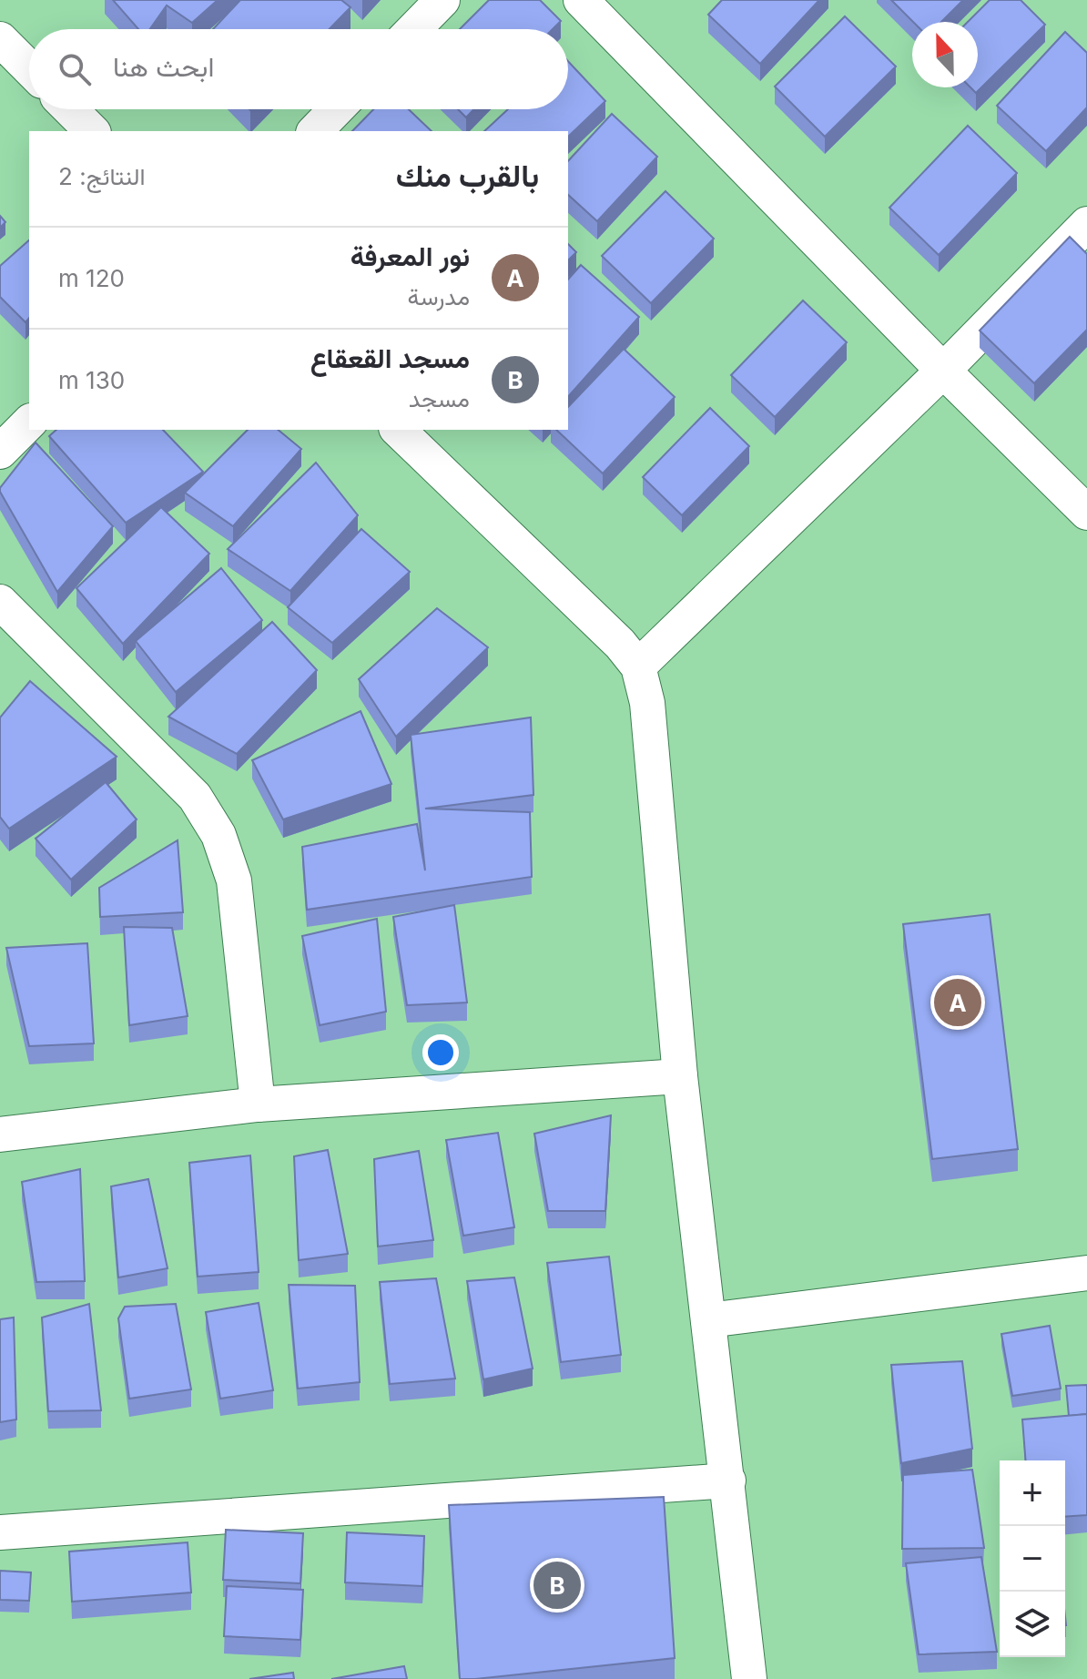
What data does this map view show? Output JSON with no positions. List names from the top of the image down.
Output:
{
  "north": "top",
  "page": {
    "search": "ابحث هنا",
    "heading": ["بالقرب منك", "النتائج: 2"],
    "list": [
      {
        "mark": "A",
        "name": "نور المعرفة",
        "note": "مدرسة",
        "value": "120 m"
      },
      {
        "mark": "B",
        "name": "مسجد القعقاع",
        "note": "مسجد",
        "value": "130 m"
      }
    ],
    "pins": ["A", "B"],
    "map_buttons": ["+", "−"]
  }
}
